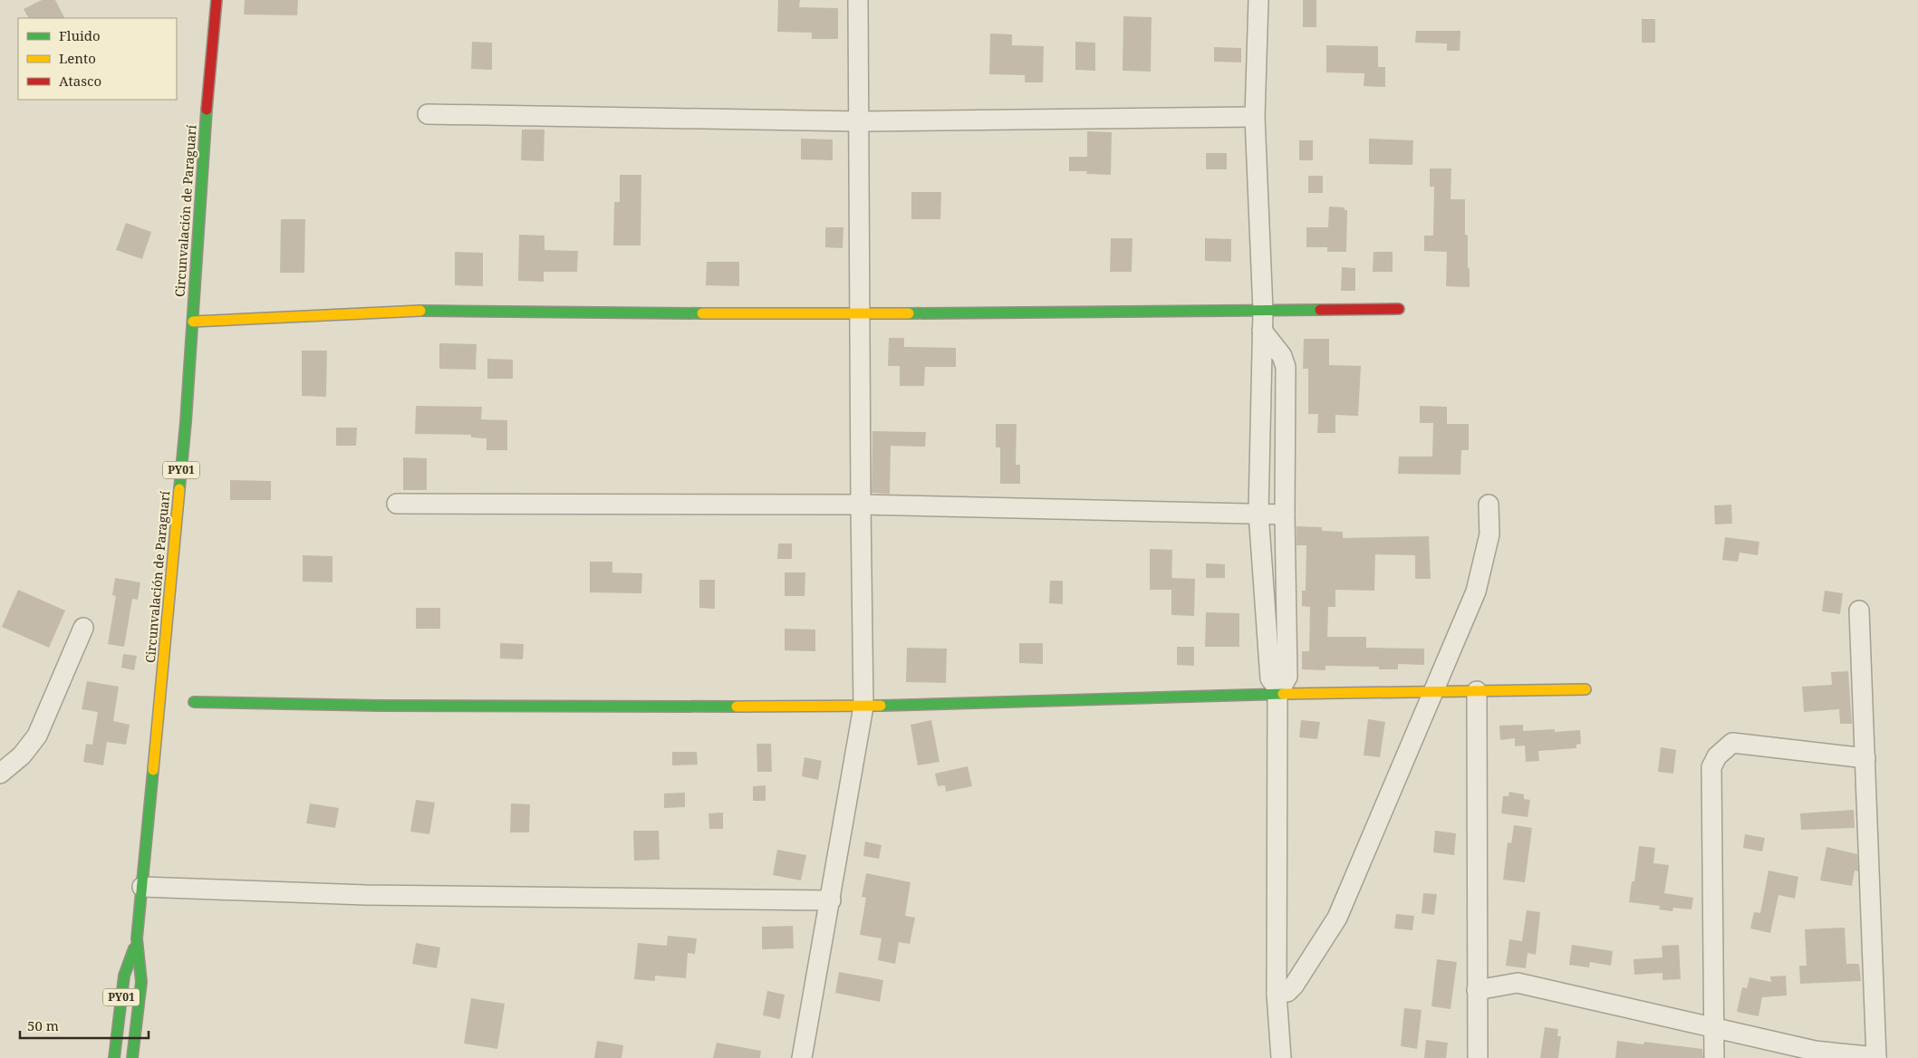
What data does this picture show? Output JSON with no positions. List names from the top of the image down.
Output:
{
  "streets": {
    "main road": ["Circunvalación de Paraguarí", "PY01"]
  },
  "legend": ["Fluido", "Lento", "Atasco"],
  "scale_bar": "50 m"
}
